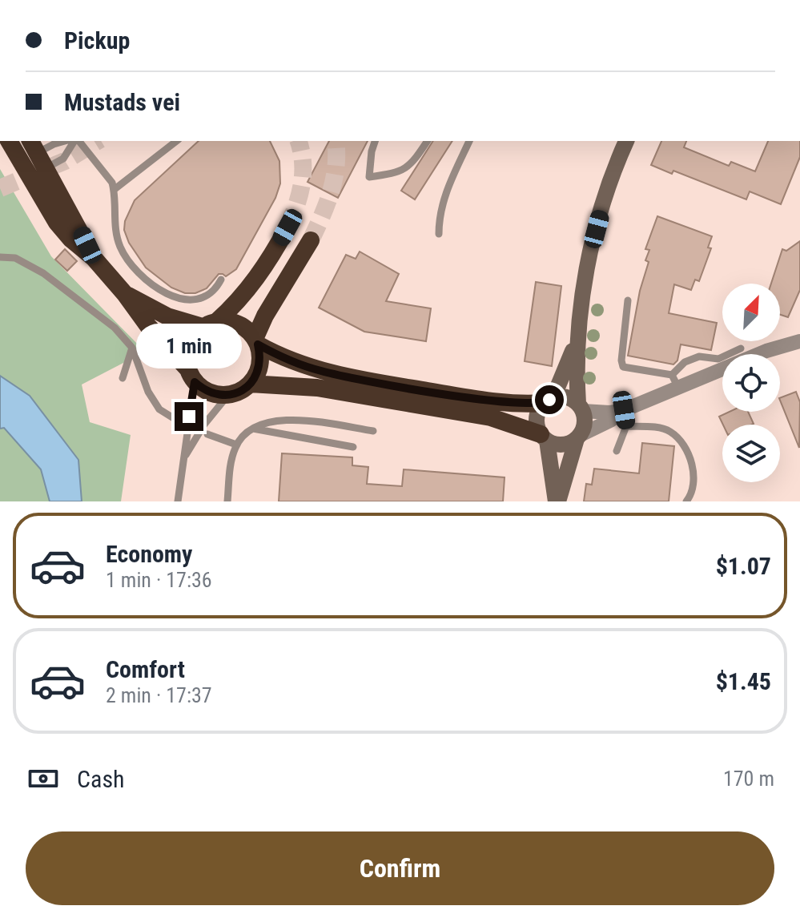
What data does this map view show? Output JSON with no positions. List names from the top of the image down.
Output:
{
  "north": "top right",
  "page": {
    "banner": ["Pickup", "Mustads vei"],
    "bubble": "1 min",
    "list": [
      {
        "name": "Economy",
        "note": "1 min · 17:36",
        "value": "$1.07"
      },
      {
        "name": "Comfort",
        "note": "2 min · 17:37",
        "value": "$1.45"
      }
    ],
    "pay": ["Cash", "170 m"],
    "buttons": "Confirm"
  }
}
